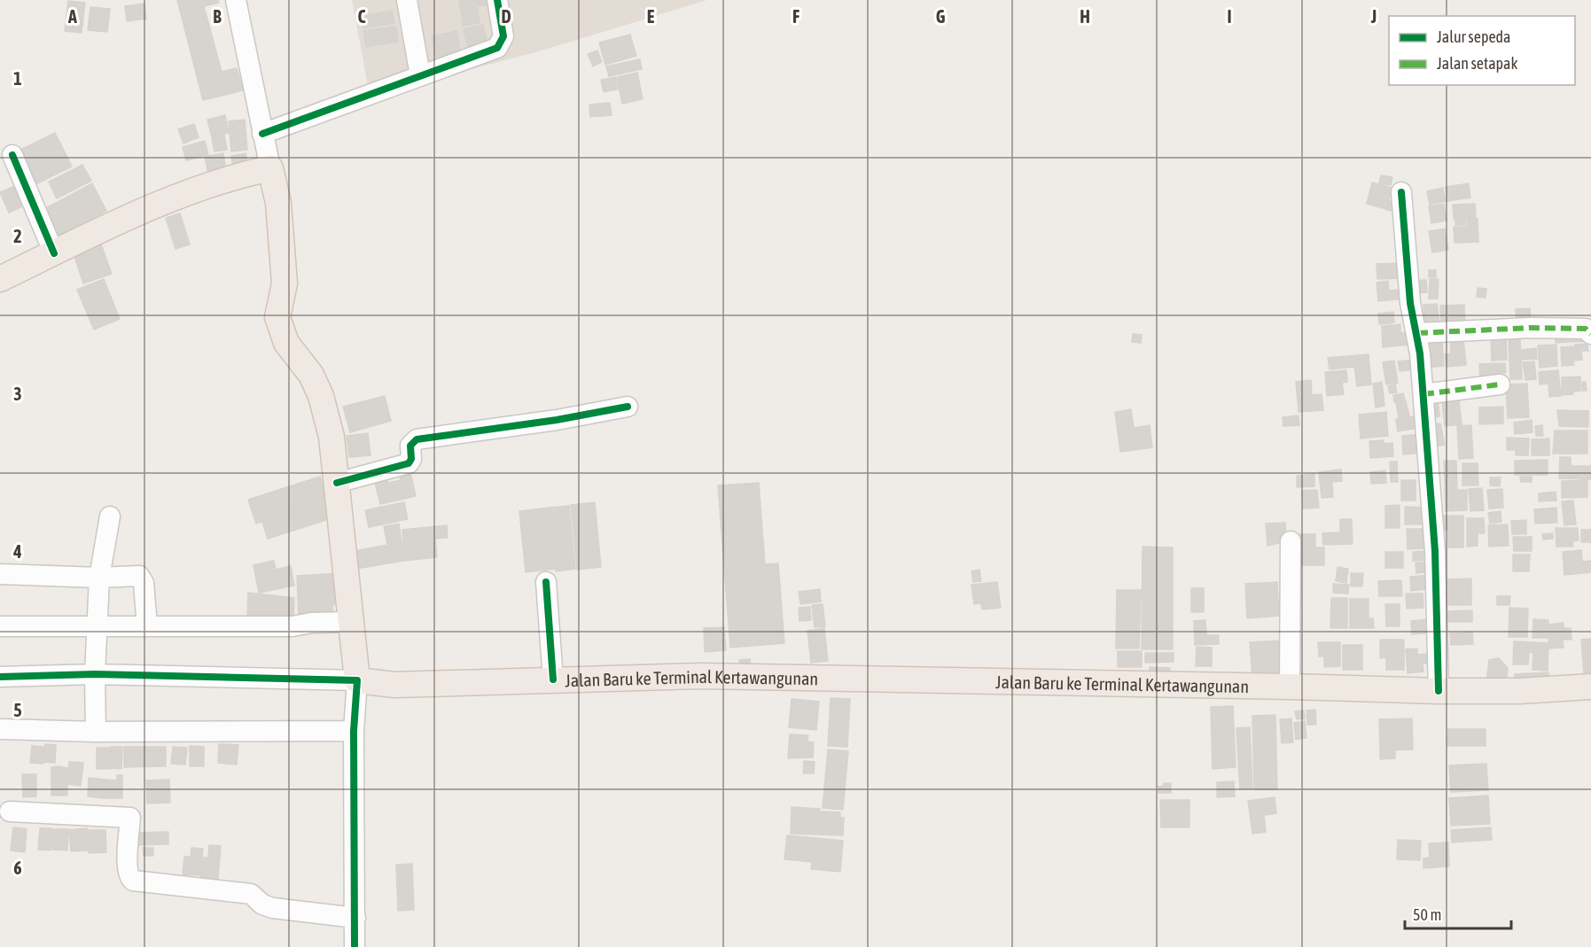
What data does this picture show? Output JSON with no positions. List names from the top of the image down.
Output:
{
  "streets": {
    "main road": ["Jalan Baru ke Terminal Kertawangunan"]
  },
  "legend": ["Jalur sepeda", "Jalan setapak"],
  "scale_bar": "50 m",
  "grid": {
    "columns": [
      "A",
      "B",
      "C",
      "D",
      "E",
      "F",
      "G",
      "H",
      "I",
      "J"
    ],
    "rows": [
      "1",
      "2",
      "3",
      "4",
      "5",
      "6"
    ]
  }
}
